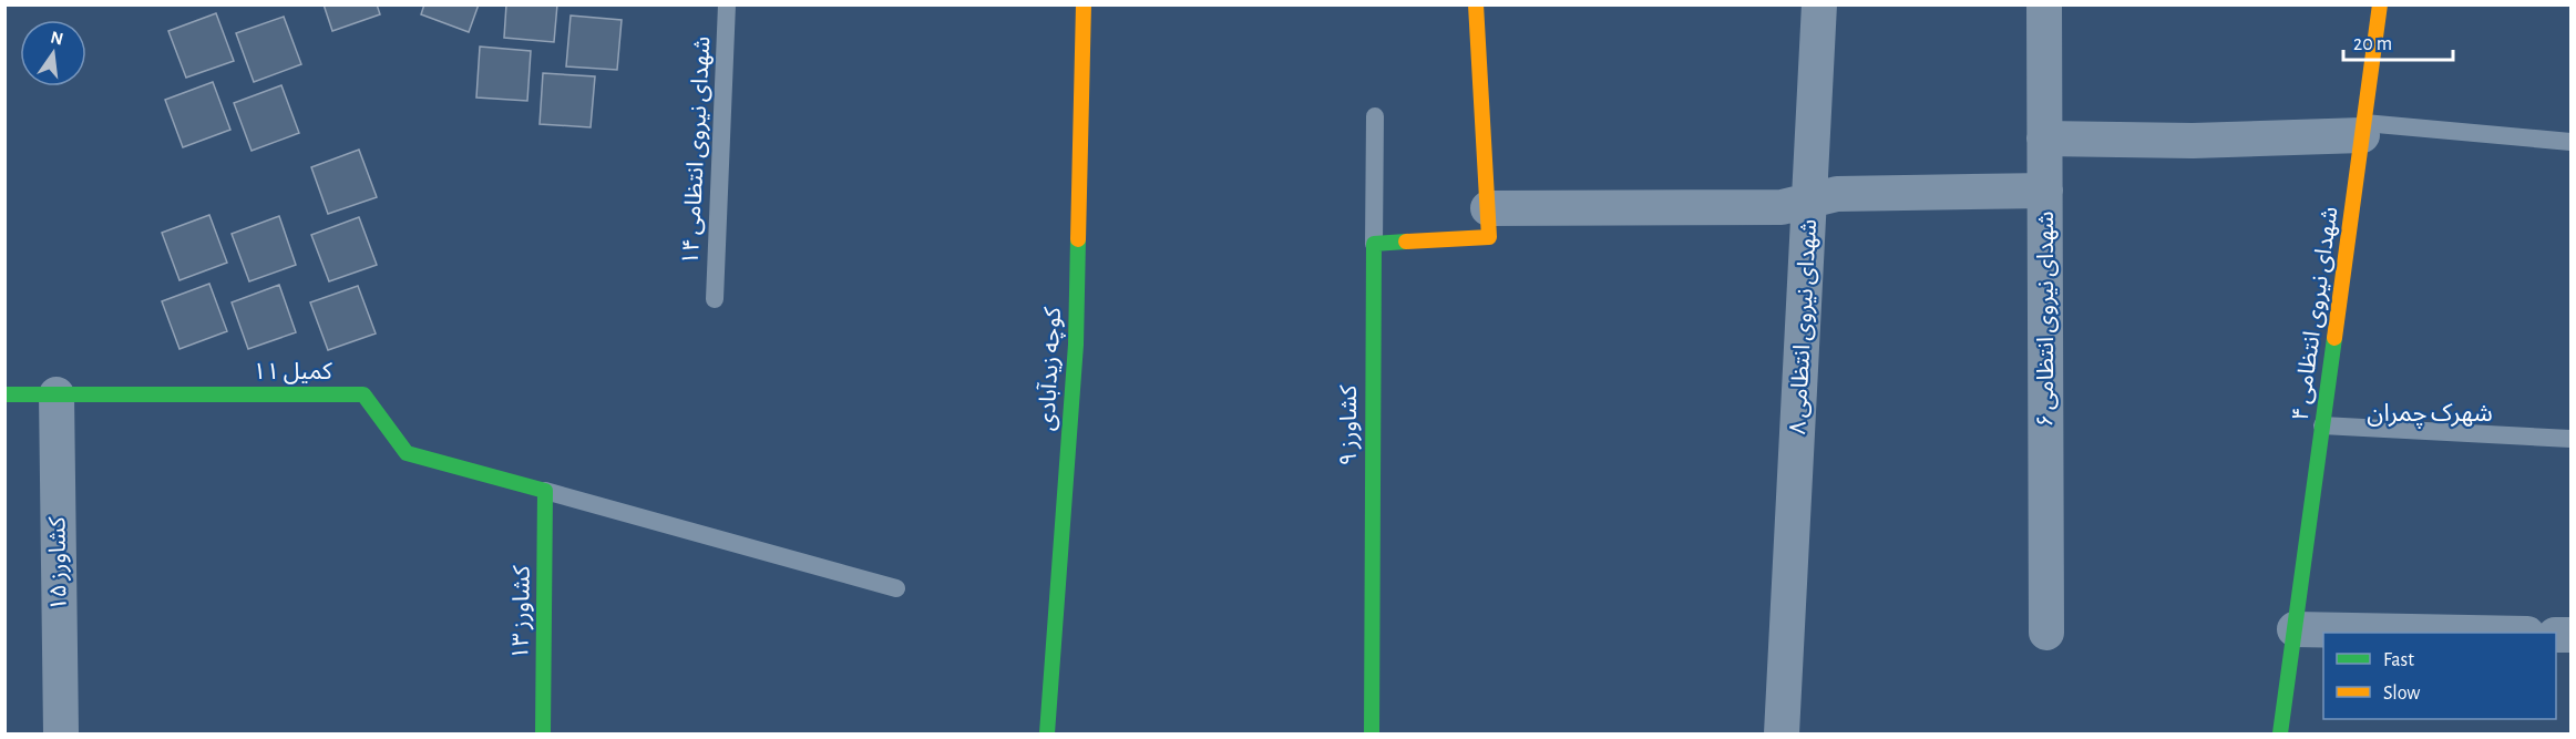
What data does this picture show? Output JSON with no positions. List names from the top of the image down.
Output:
{
  "streets": {
    "street": [
      "شهدای نیروی انتظامی ۴",
      "شهدای نیروی انتظامی ۶",
      "شهدای نیروی انتظامی ۸",
      "کوچه زیدآبادی",
      "کمیل ۱۱",
      "کشاورز ۹",
      "کشاورز ۱۵",
      "کشاورز ۱۳"
    ],
    "lane": ["شهدای نیروی انتظامی ۱۴"]
  },
  "crossings": [
    ["کمیل ۱۱", "کشاورز ۱۵"],
    ["کمیل ۱۱", "کشاورز ۱۳"]
  ],
  "districts": ["شهرک چمران"],
  "legend": ["Fast", "Slow"],
  "scale_bar": "20 m",
  "north": "top"
}
